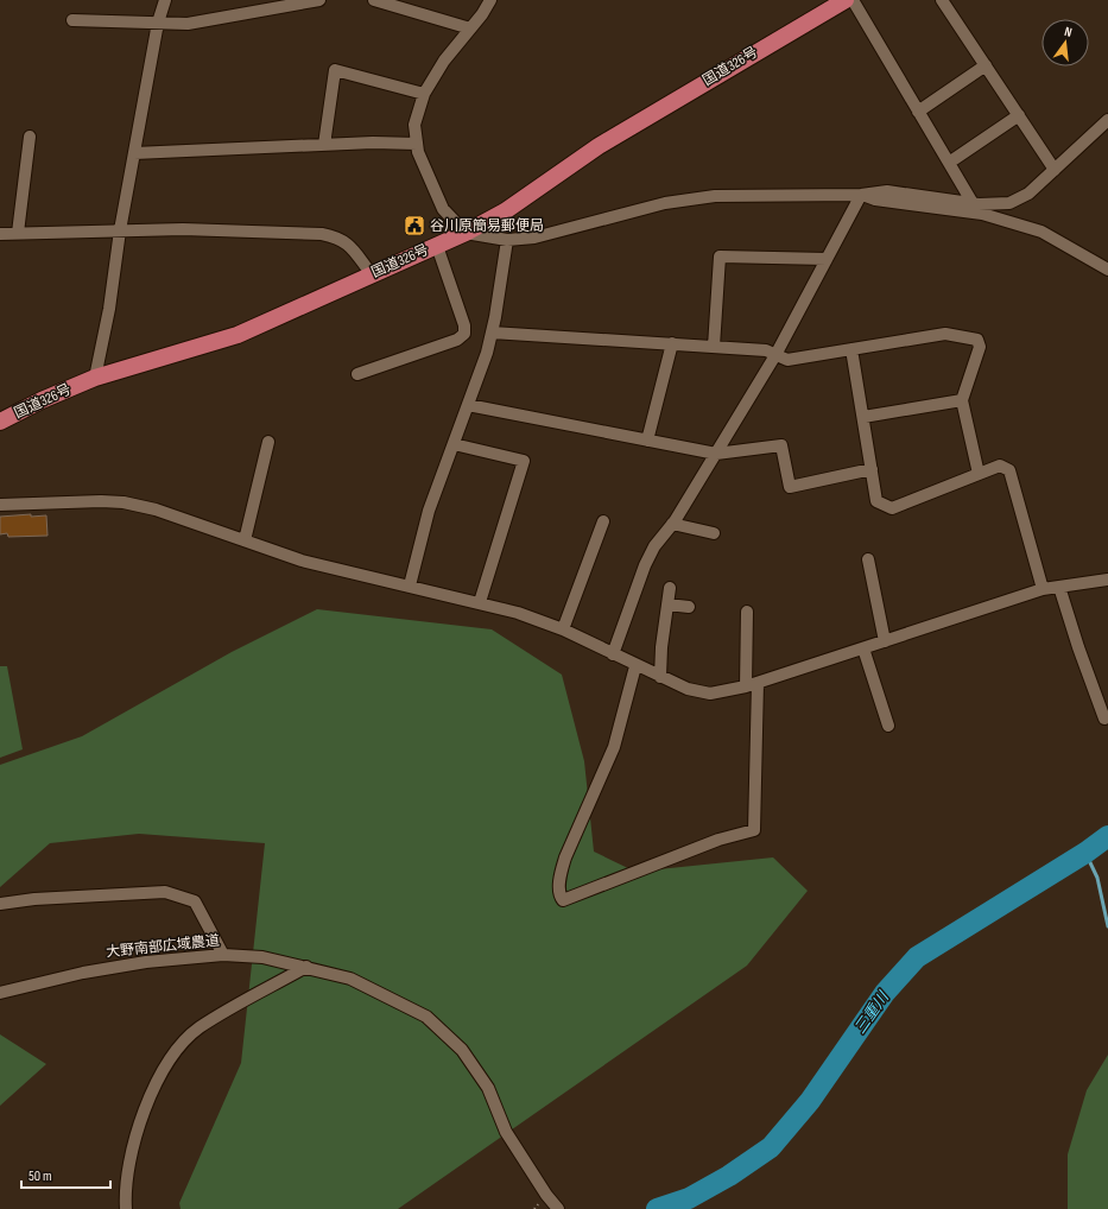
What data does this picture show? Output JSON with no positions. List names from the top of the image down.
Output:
{
  "streets": {
    "highway": ["国道326号"],
    "street": ["大野南部広域農道"]
  },
  "water": ["三重川"],
  "places": {
    "public building": ["谷川原簡易郵便局"]
  },
  "scale_bar": "50 m",
  "north": "top"
}
